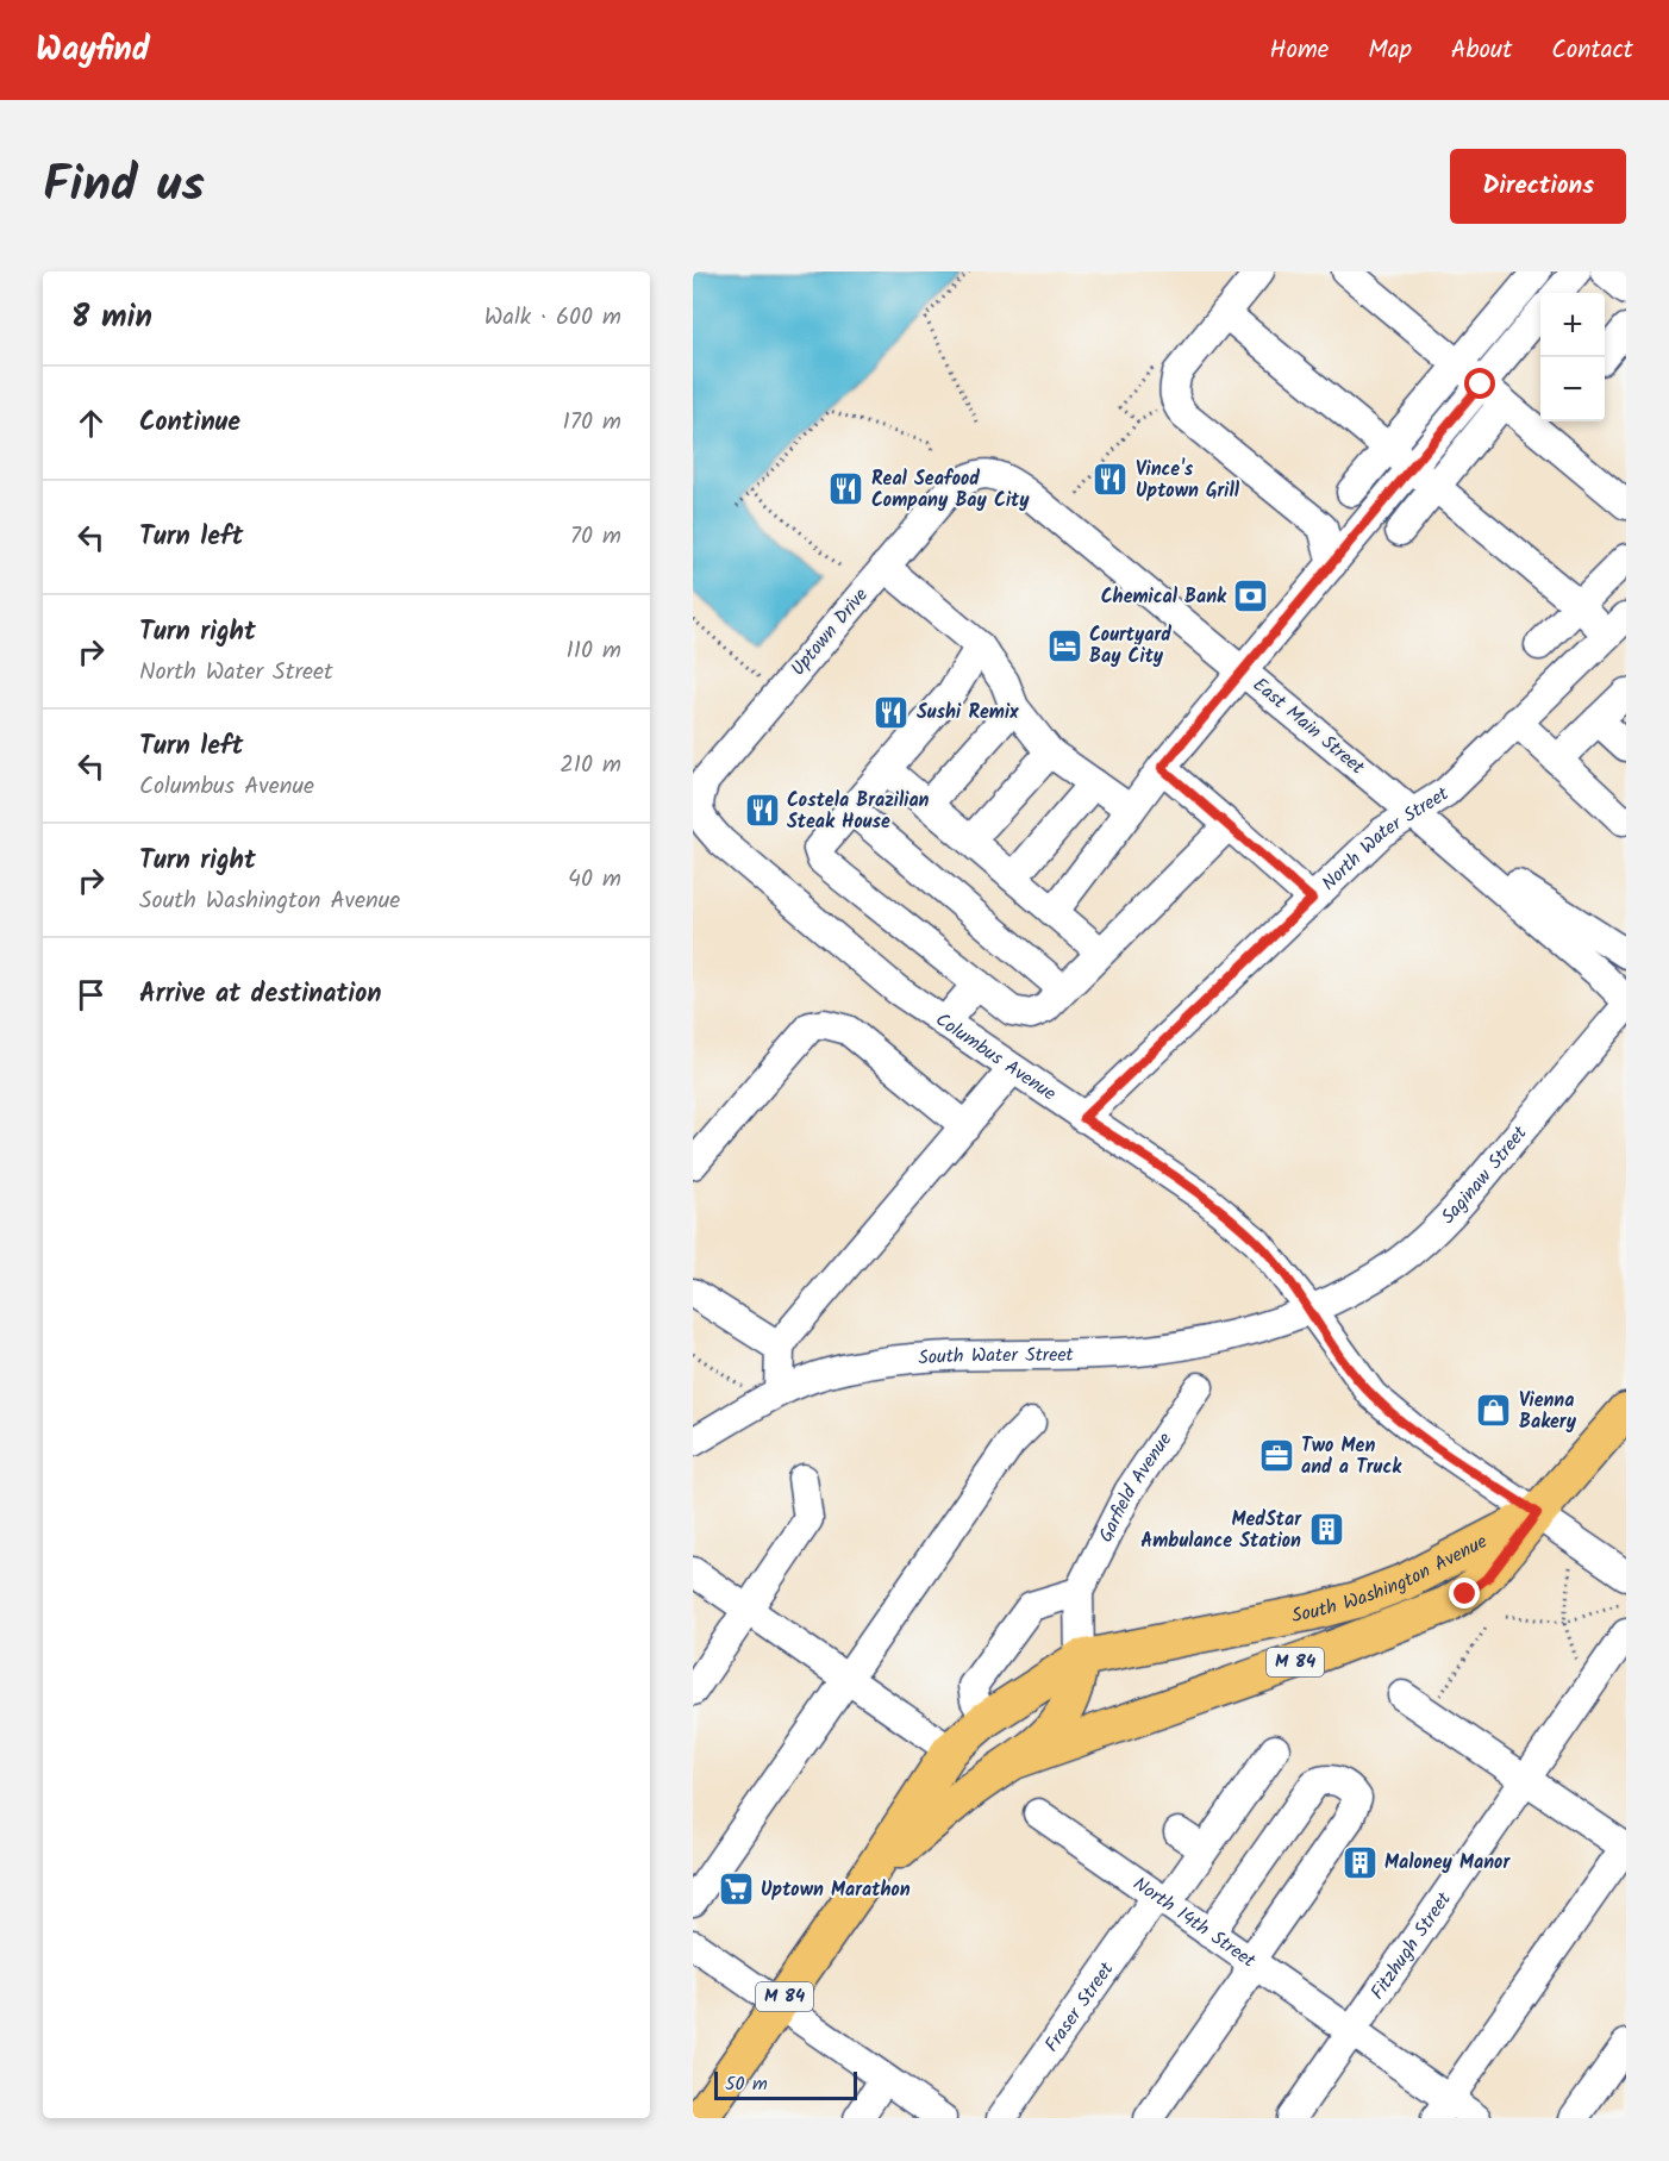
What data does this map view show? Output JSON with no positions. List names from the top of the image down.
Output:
{
  "streets": {
    "main road": ["South Washington Avenue", "M 84"],
    "street": [
      "Uptown Drive",
      "East Main Street",
      "North Water Street",
      "Columbus Avenue",
      "Saginaw Street",
      "South Water Street",
      "Garfield Avenue",
      "North 14th Street",
      "Fitzhugh Street",
      "Fraser Street"
    ]
  },
  "crossings": [
    ["Uptown Drive", "East Main Street"],
    ["Uptown Drive", "Columbus Avenue"],
    ["East Main Street", "North Water Street"],
    ["East Main Street", "Saginaw Street"],
    ["North Water Street", "Columbus Avenue"],
    ["Columbus Avenue", "Saginaw Street"],
    ["Columbus Avenue", "South Water Street"],
    ["Columbus Avenue", "South Washington Avenue"],
    ["Columbus Avenue", "M 84"],
    ["Saginaw Street", "South Water Street"],
    ["Garfield Avenue", "South Washington Avenue"],
    ["Garfield Avenue", "M 84"],
    ["South Washington Avenue", "M 84"],
    ["North 14th Street", "Fitzhugh Street"],
    ["North 14th Street", "Fraser Street"]
  ],
  "places": {
    "restaurant": [
      "Vince's Uptown Grill",
      "Real Seafood Company Bay City",
      "Sushi Remix",
      "Costela Brazilian Steak House"
    ],
    "bank": ["Chemical Bank"],
    "hotel": ["Courtyard Bay City"],
    "shop": ["Vienna Bakery"],
    "office": ["Two Men and a Truck"],
    "building": ["MedStar Ambulance Station", "Maloney Manor"],
    "supermarket": ["Uptown Marathon"]
  },
  "scale_bar": "50 m",
  "page": {
    "header": "Wayfind",
    "nav": [
      "Home",
      "Map",
      "About",
      "Contact"
    ],
    "title": "Find us",
    "buttons": "Directions",
    "heading": ["8 min", "Walk · 600 m"],
    "map_buttons": ["+", "−"],
    "list": [
      ["Continue", "170 m"],
      ["Turn left", "70 m"],
      ["Turn right", "North Water Street", "110 m"],
      ["Turn left", "Columbus Avenue", "210 m"],
      ["Turn right", "South Washington Avenue", "40 m"],
      "Arrive at destination"
    ],
    "scale": "50 m"
  }
}
